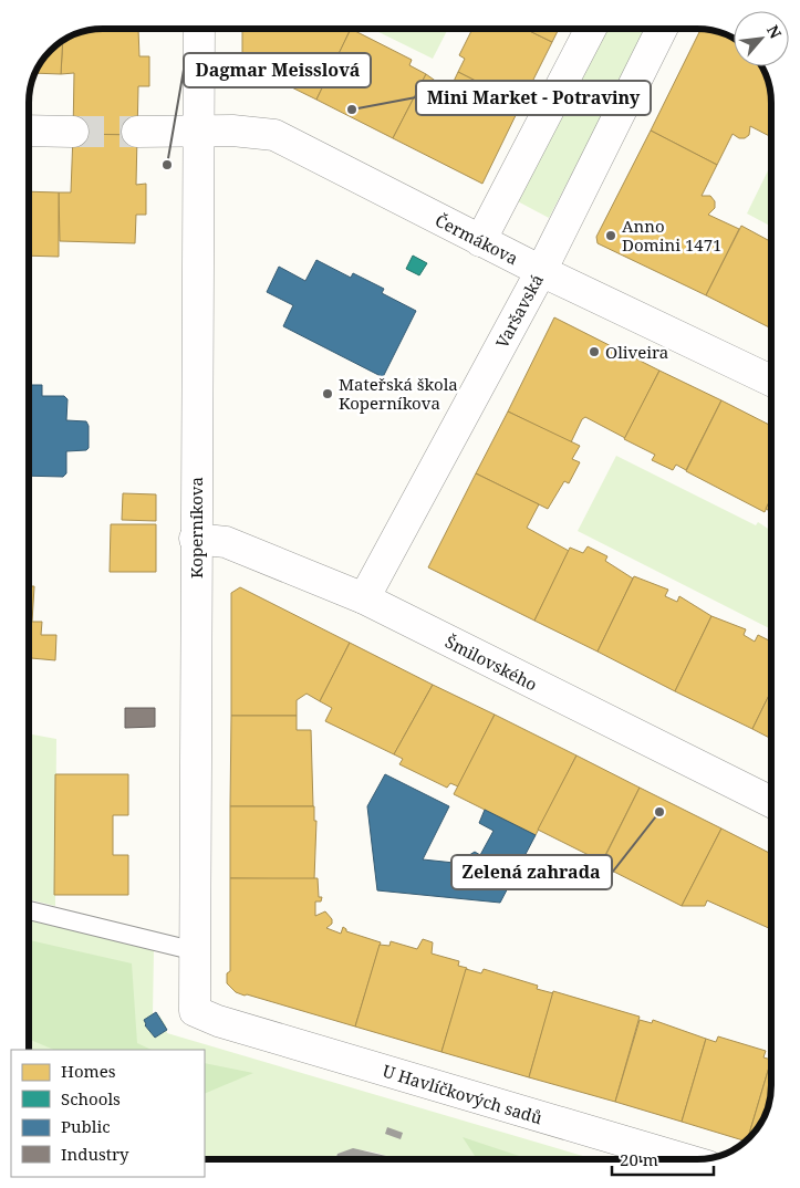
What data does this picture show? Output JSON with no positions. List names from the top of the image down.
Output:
{
  "streets": {
    "street": [
      "Čermákova",
      "Varšavská",
      "Koperníkova",
      "Šmilovského",
      "U Havlíčkových sadů"
    ]
  },
  "crossings": [
    ["Čermákova", "Varšavská"],
    ["Čermákova", "Koperníkova"],
    ["Varšavská", "Šmilovského"],
    ["Koperníkova", "Šmilovského"],
    ["Koperníkova", "U Havlíčkových sadů"]
  ],
  "places": [
    "Mini Market - Potraviny",
    "Dagmar Meisslová",
    "Anno Domini 1471",
    "Oliveira",
    "Mateřská škola Koperníkova",
    "Zelená zahrada"
  ],
  "legend": [
    "Homes",
    "Schools",
    "Public",
    "Industry"
  ],
  "scale_bar": "20 m",
  "north": "top right"
}
